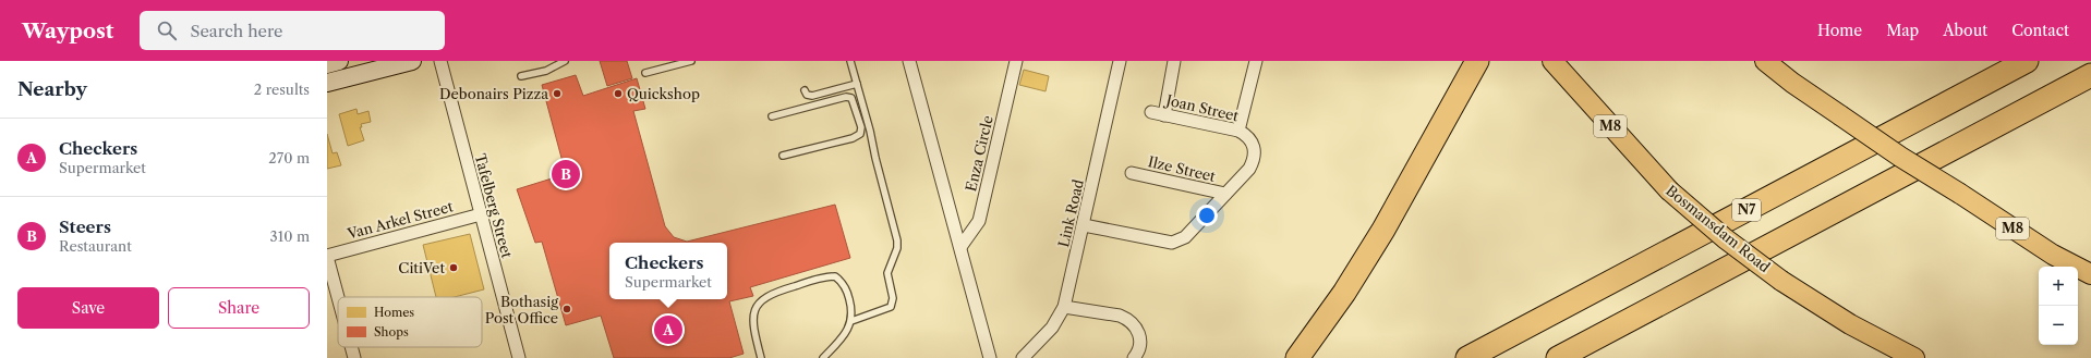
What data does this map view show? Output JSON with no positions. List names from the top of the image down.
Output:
{
  "streets": {
    "highway": ["N7"],
    "main road": ["M8", "Bosmansdam Road"],
    "street": [
      "Joan Street",
      "Enza Circle",
      "Ilze Street",
      "Tafelberg Street",
      "Link Road",
      "Van Arkel Street"
    ]
  },
  "crossings": [
    ["Joan Street", "Ilze Street"],
    ["Joan Street", "Link Road"],
    ["Tafelberg Street", "Van Arkel Street"]
  ],
  "places": [
    "Debonairs Pizza",
    "Quickshop",
    "CitiVet",
    "Bothasig Post Office"
  ],
  "legend": ["Homes", "Shops"],
  "page": {
    "header": "Waypost",
    "search": "Search here",
    "nav": [
      "Home",
      "Map",
      "About",
      "Contact"
    ],
    "heading": ["Nearby", "2 results"],
    "list": [
      {
        "mark": "A",
        "name": "Checkers",
        "note": "Supermarket",
        "value": "270 m"
      },
      {
        "mark": "B",
        "name": "Steers",
        "note": "Restaurant",
        "value": "310 m"
      }
    ],
    "pins": ["B", "A"],
    "popup": ["Checkers", "Supermarket"],
    "map_buttons": ["+", "−"],
    "buttons": ["Save", "Share"]
  }
}
